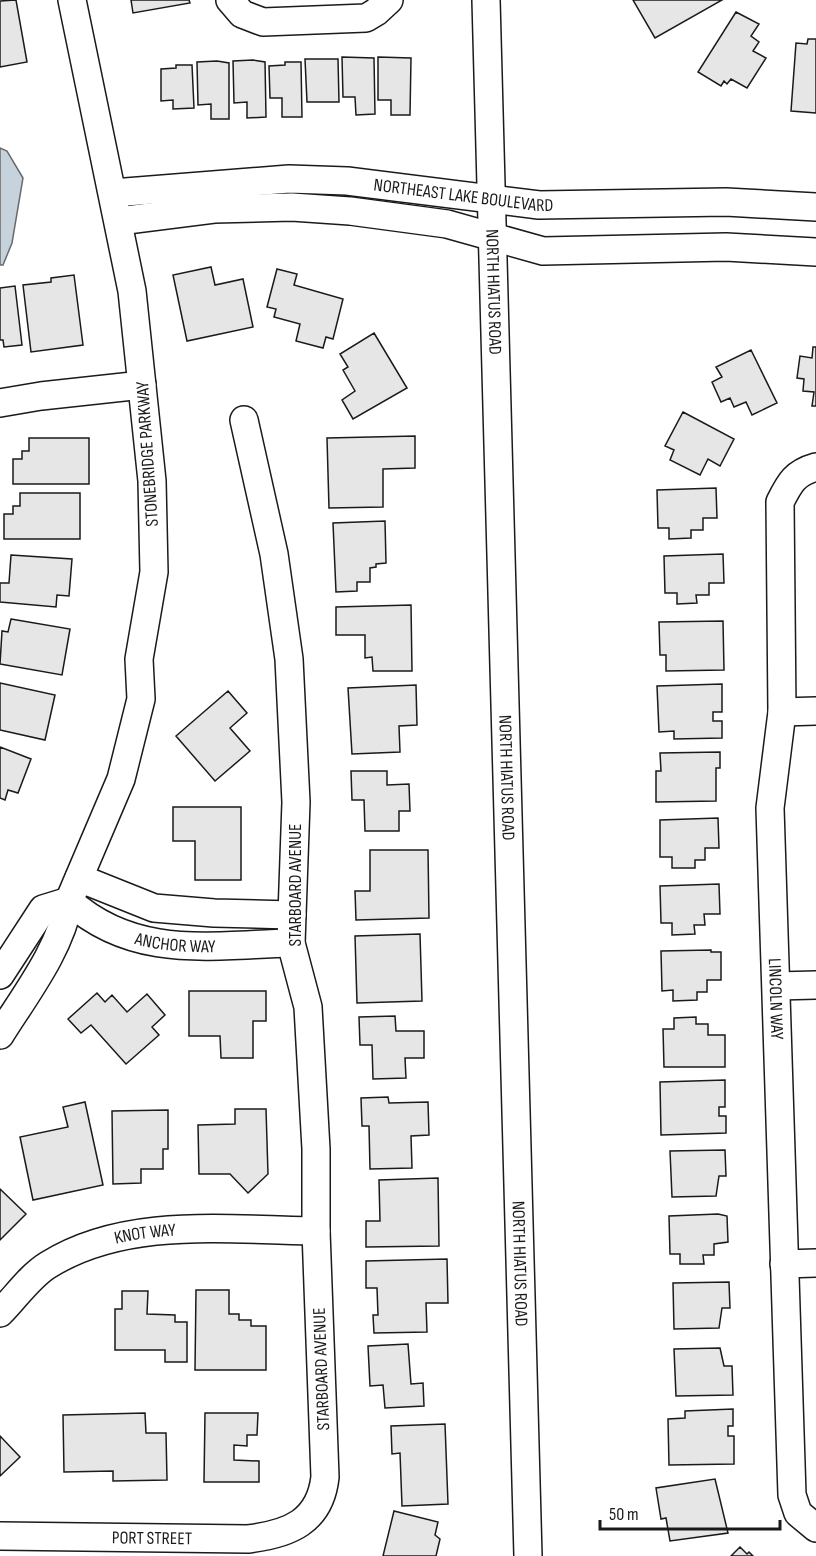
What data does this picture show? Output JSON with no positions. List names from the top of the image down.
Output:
{
  "streets": {
    "street": [
      "NORTHEAST LAKE BOULEVARD",
      "NORTH HIATUS ROAD",
      "STONEBRIDGE PARKWAY",
      "STARBOARD AVENUE",
      "ANCHOR WAY",
      "LINCOLN WAY",
      "KNOT WAY",
      "PORT STREET"
    ]
  },
  "crossings": [
    ["NORTHEAST LAKE BOULEVARD", "NORTH HIATUS ROAD"],
    ["NORTHEAST LAKE BOULEVARD", "STONEBRIDGE PARKWAY"],
    ["STONEBRIDGE PARKWAY", "ANCHOR WAY"],
    ["STARBOARD AVENUE", "ANCHOR WAY"],
    ["STARBOARD AVENUE", "KNOT WAY"],
    ["STARBOARD AVENUE", "PORT STREET"]
  ],
  "scale_bar": "50 m"
}
